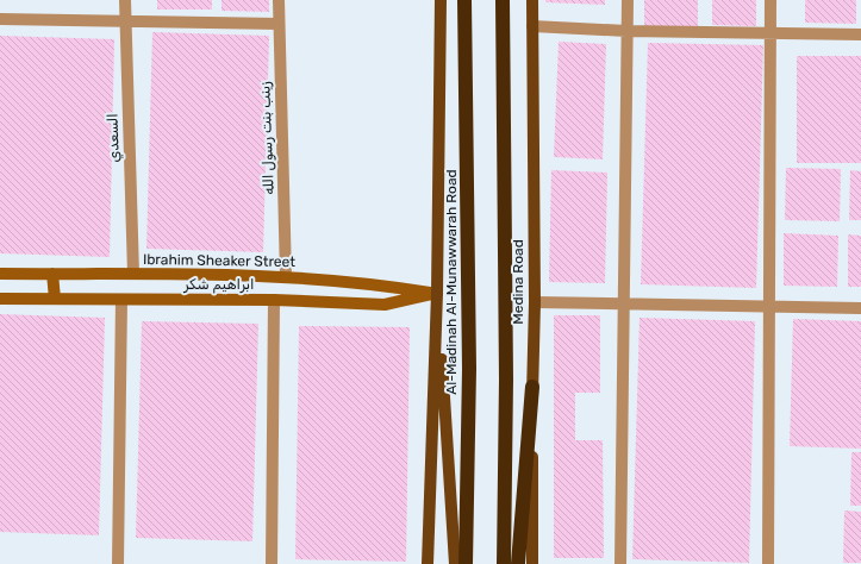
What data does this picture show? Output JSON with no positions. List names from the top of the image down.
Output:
{
  "streets": {
    "highway": ["Al-Madinah Al-Munawwarah Road"],
    "main road": ["Medina Road"],
    "street": [
      "السعدي",
      "زينب بنت رسول الله",
      "Ibrahim Sheaker Street",
      "ابراهيم شكر"
    ]
  },
  "crossings": [
    ["السعدي", "Ibrahim Sheaker Street"],
    ["زينب بنت رسول الله", "Ibrahim Sheaker Street"],
    ["Ibrahim Sheaker Street", "ابراهيم شكر"]
  ]
}
